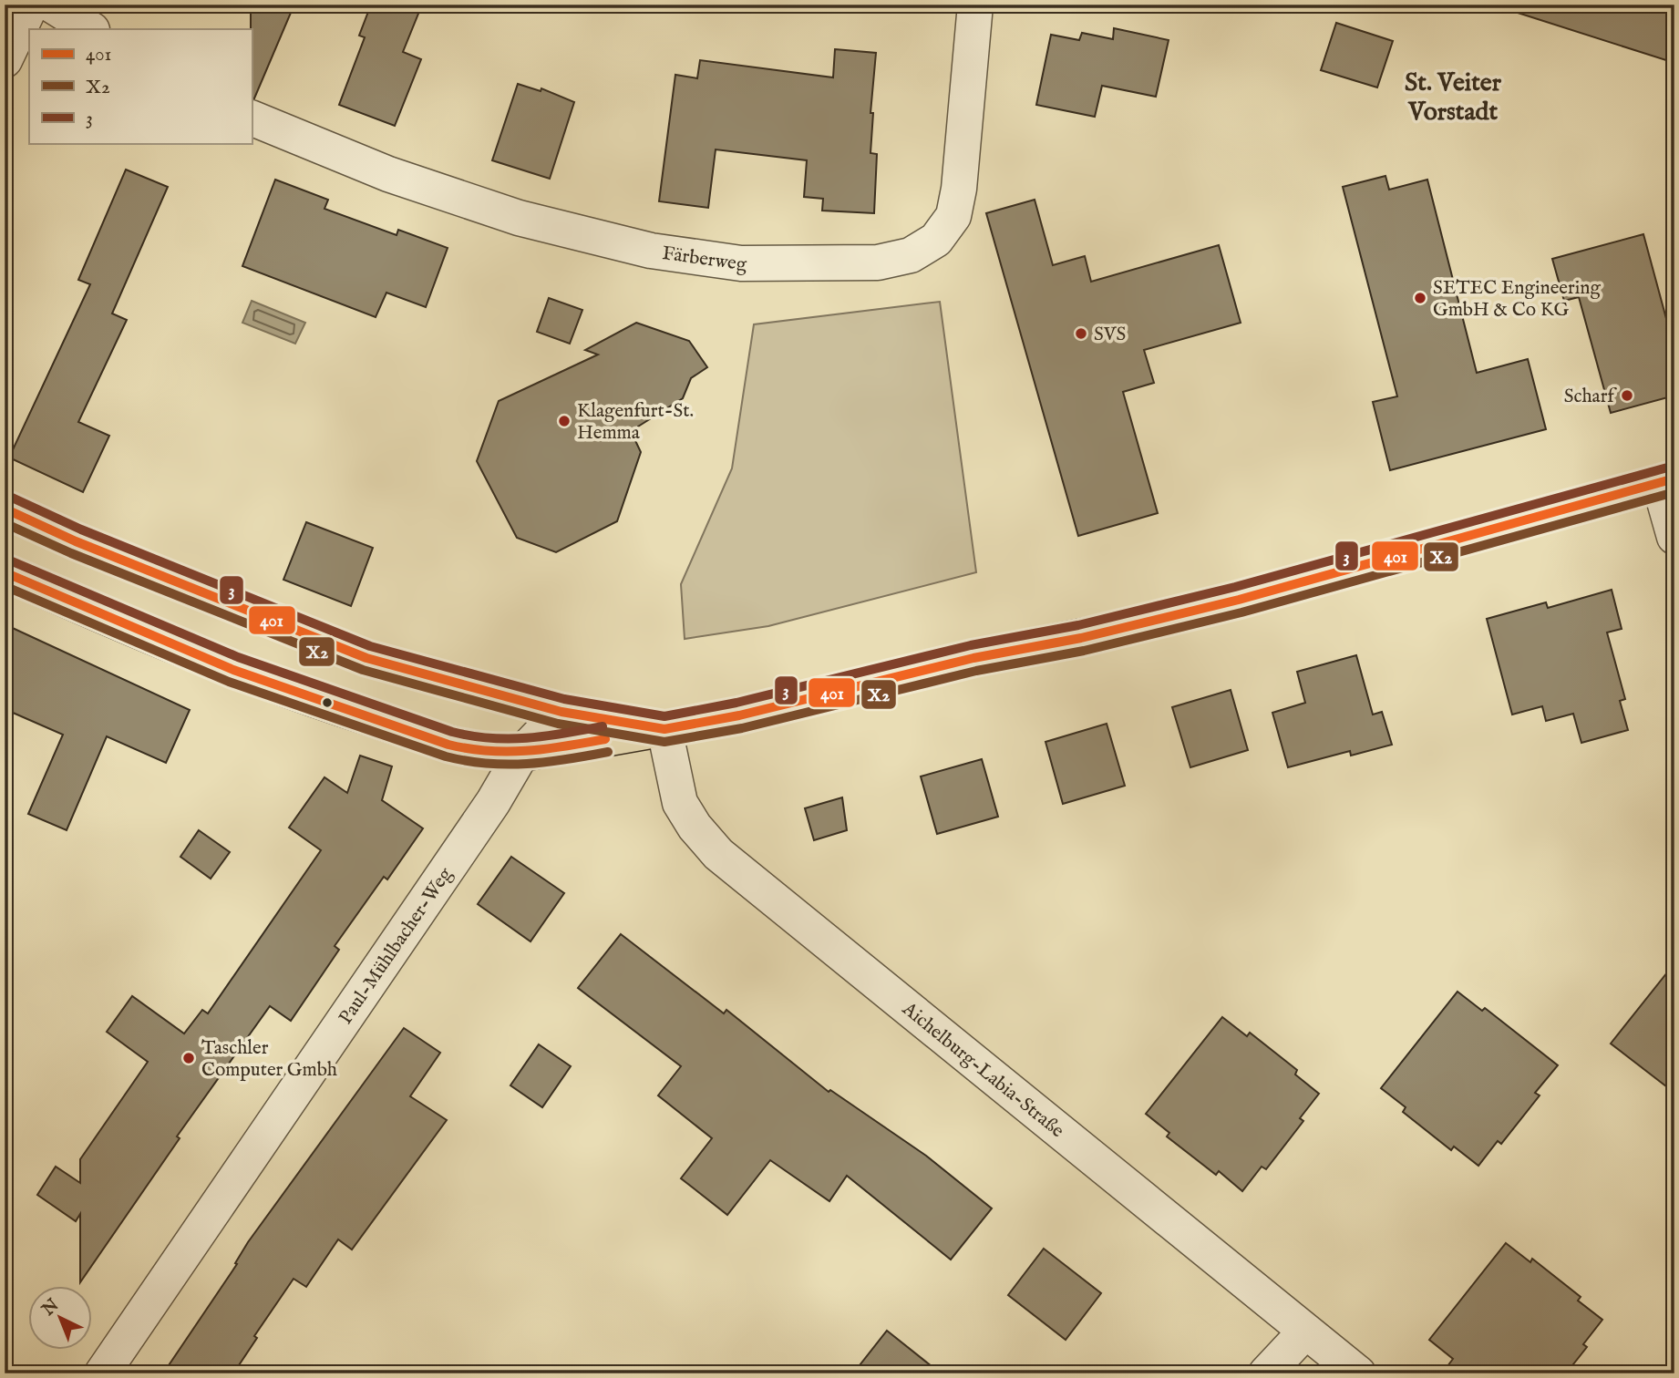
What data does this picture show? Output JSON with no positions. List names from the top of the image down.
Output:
{
  "streets": {
    "street": ["Färberweg", "Paul-Mühlbacher-Weg", "Aichelburg-Labia-Straße"]
  },
  "districts": ["St. Veiter Vorstadt"],
  "places": [
    "SETEC Engineering GmbH & Co KG",
    "SVS",
    "Scharf",
    "Klagenfurt-St. Hemma",
    "Taschler Computer Gmbh"
  ],
  "lines": ["transit line 3", "transit line 401", "transit line X2"],
  "legend": ["401", "X2", "3"],
  "north": "top left"
}
